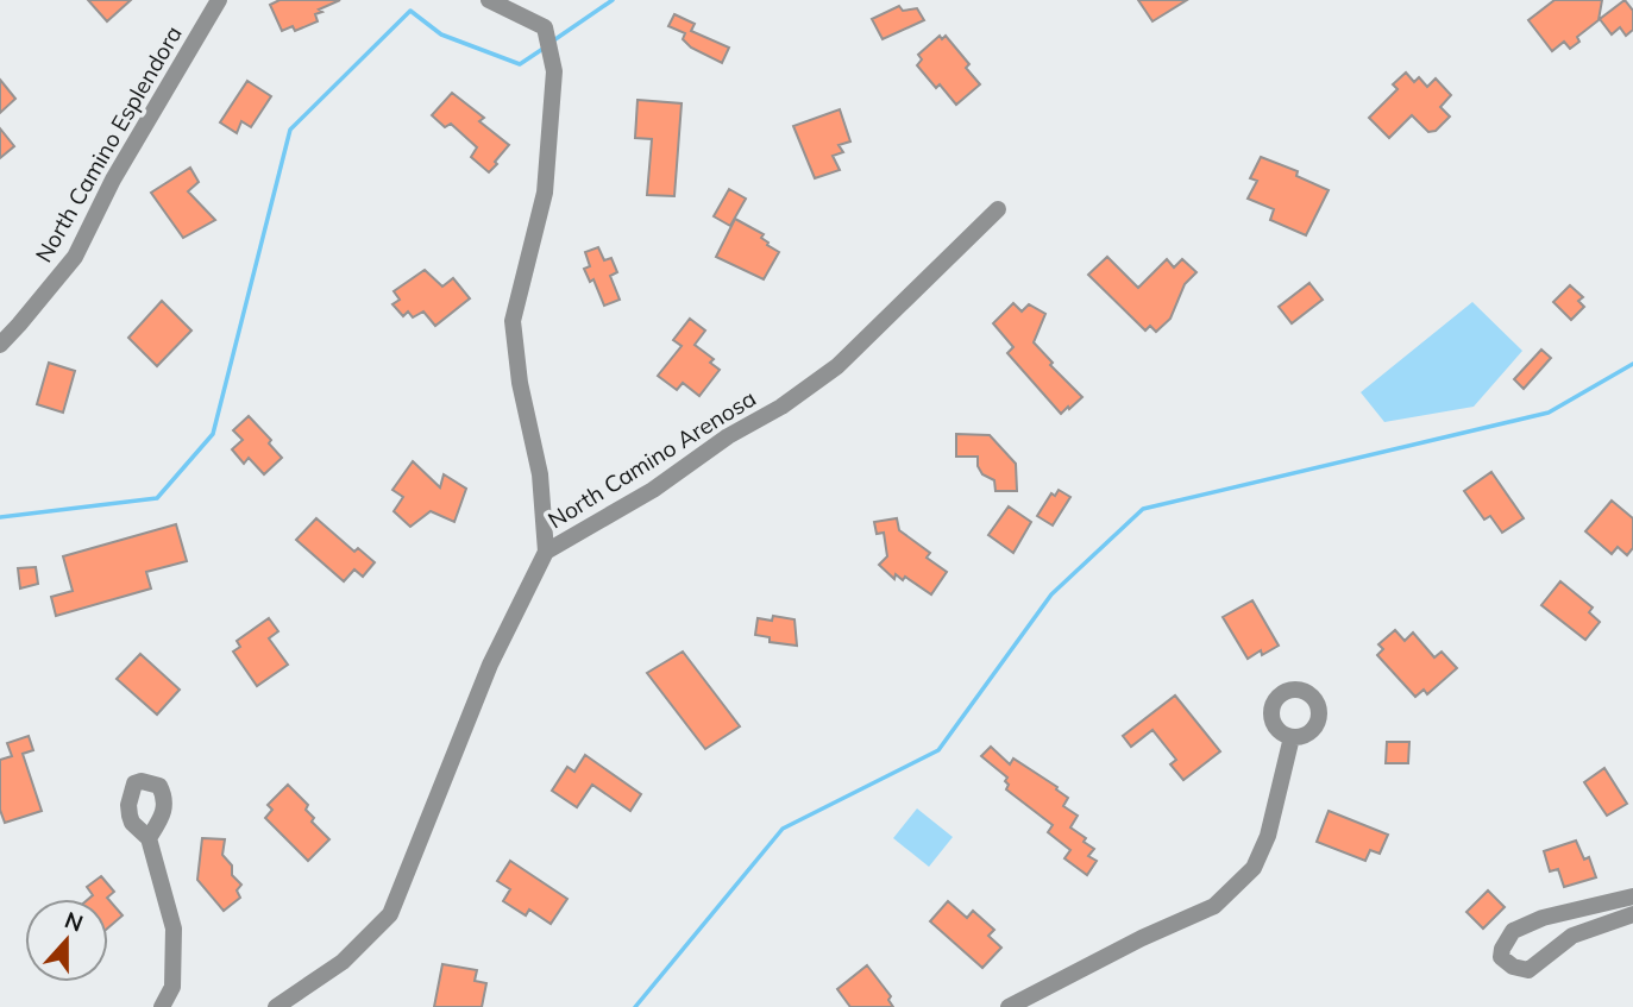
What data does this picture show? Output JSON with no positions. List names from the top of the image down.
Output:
{
  "streets": {
    "street": ["North Camino Esplendora", "North Camino Arenosa"]
  },
  "north": "top"
}
